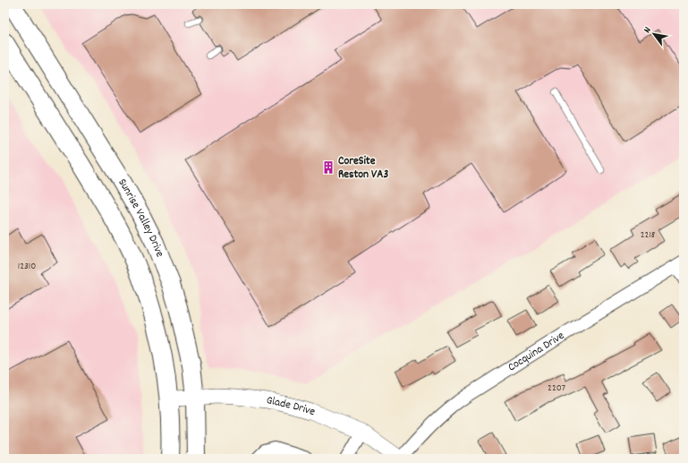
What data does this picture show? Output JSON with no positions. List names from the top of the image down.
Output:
{
  "streets": {
    "main road": ["Sunrise Valley Drive"],
    "street": ["Cocquina Drive", "Glade Drive"]
  },
  "crossings": [
    ["Sunrise Valley Drive", "Glade Drive"],
    ["Cocquina Drive", "Glade Drive"]
  ],
  "places": {
    "building": ["CoreSite Reston VA3"]
  },
  "house_numbers": ["2218", "12310", "2207"],
  "north": "top left"
}
